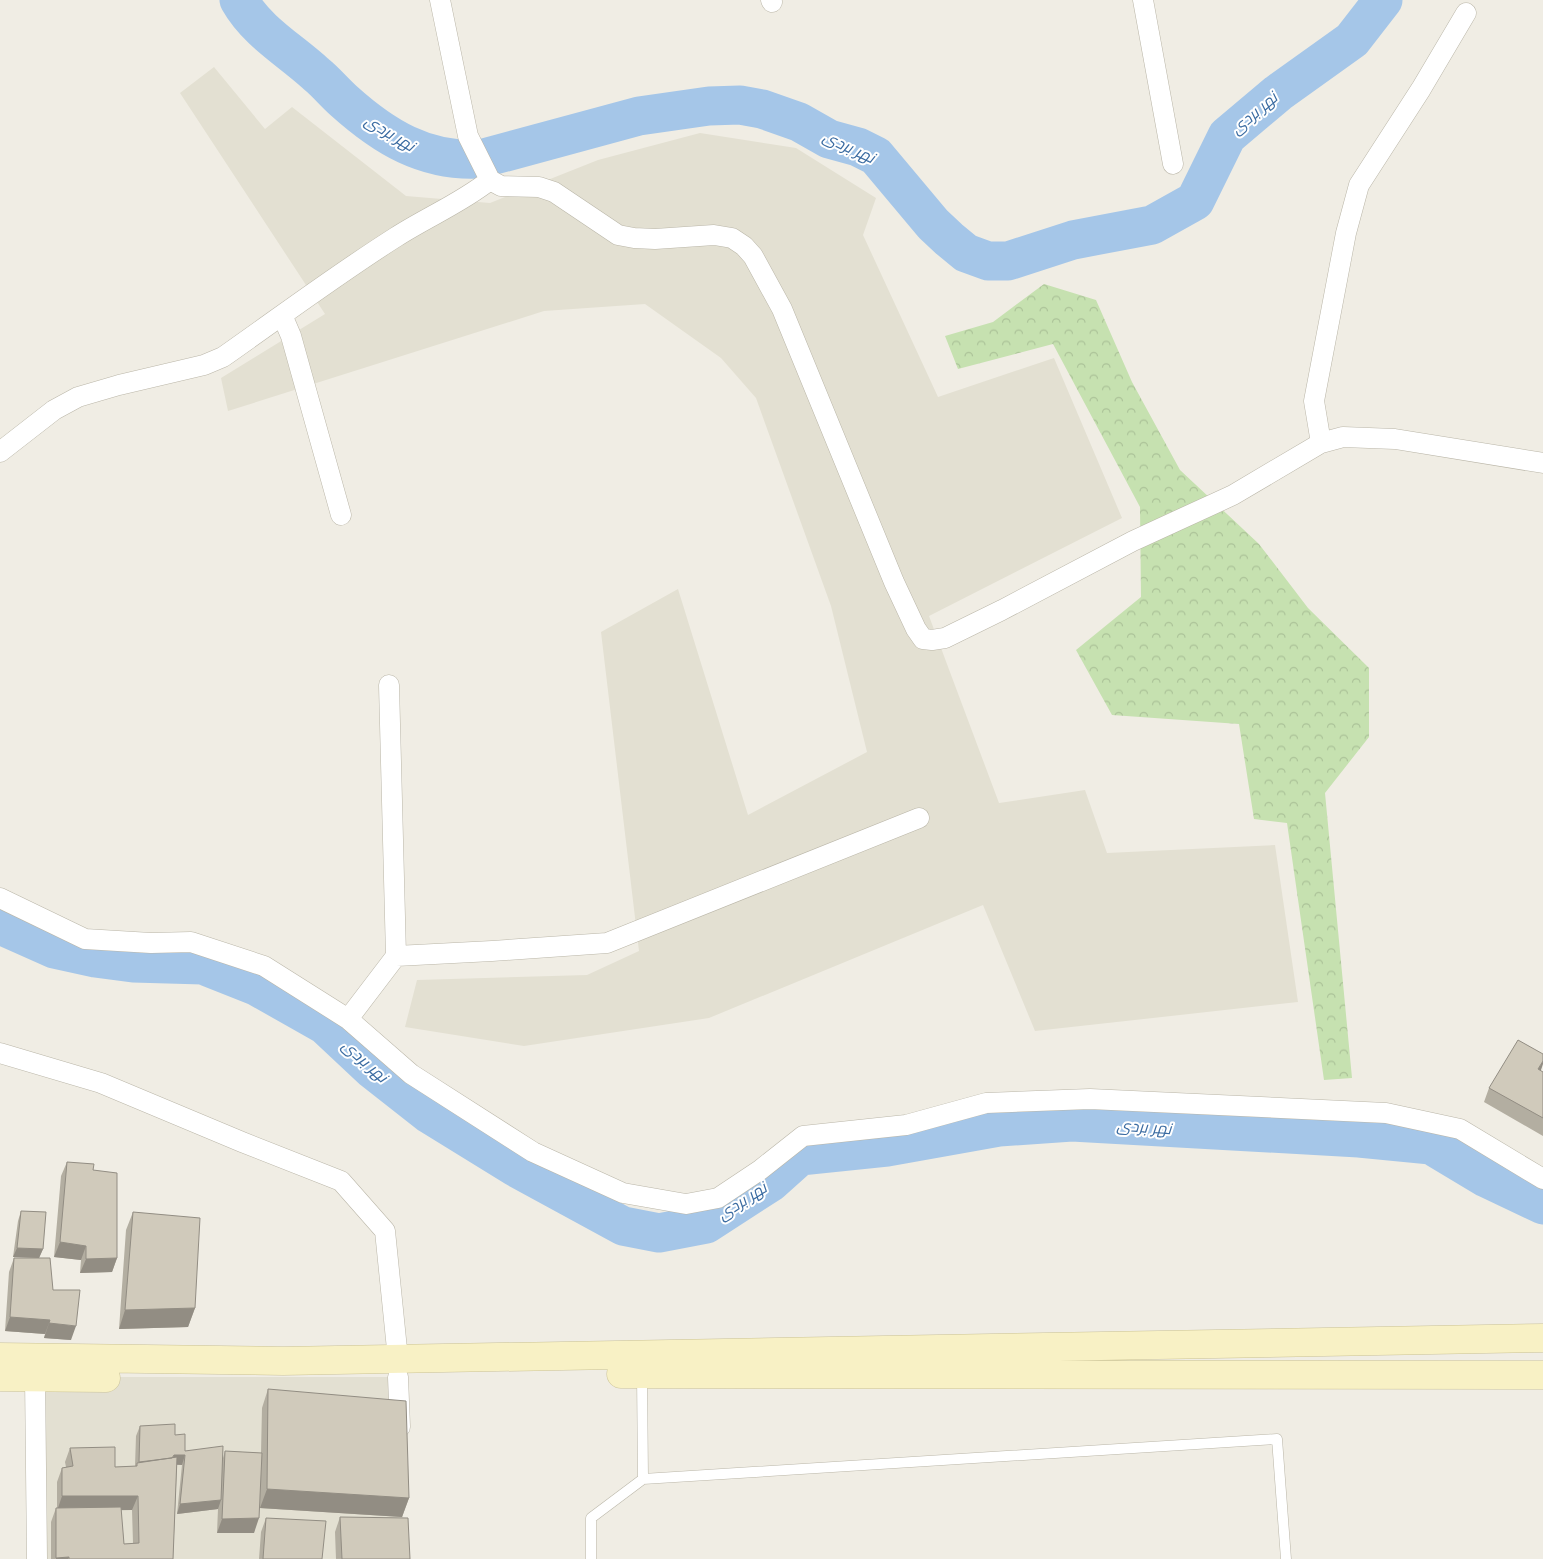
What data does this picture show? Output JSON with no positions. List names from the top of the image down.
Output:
{
  "water": ["نهر بردى"]
}
